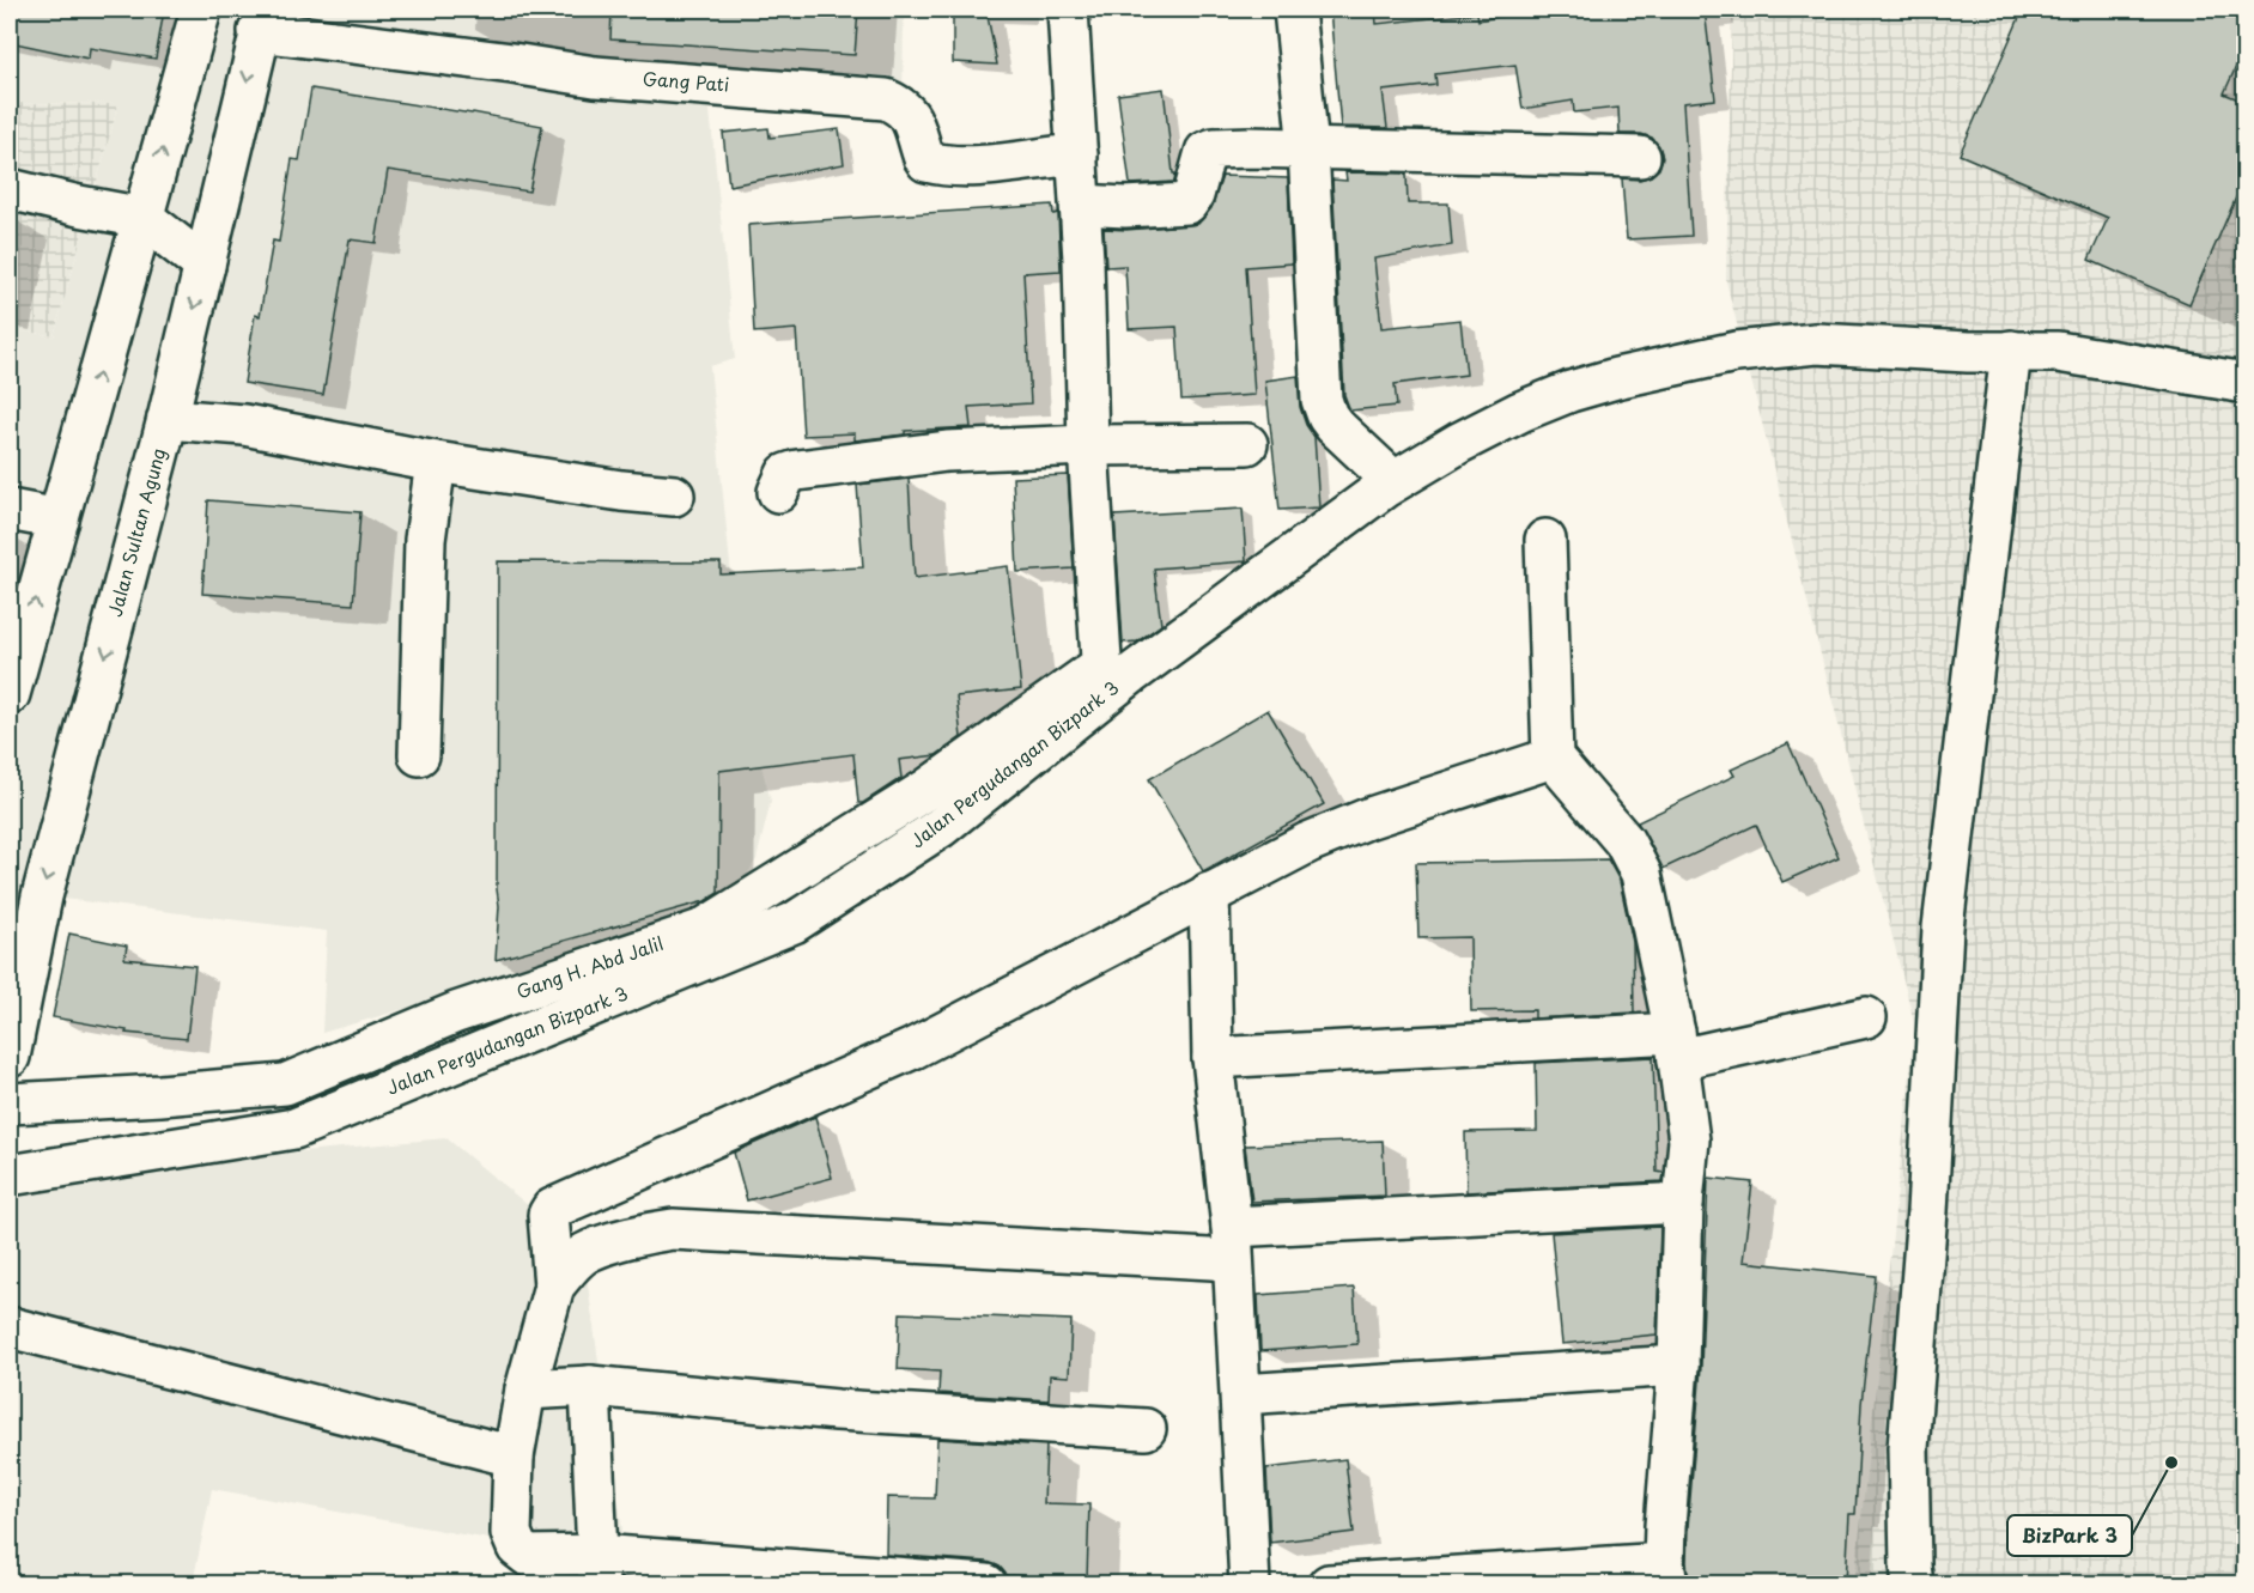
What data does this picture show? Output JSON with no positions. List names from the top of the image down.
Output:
{
  "streets": {
    "main road": [
      "Gang Pati",
      "Jalan Sultan Agung",
      "Jalan Pergudangan Bizpark 3",
      "Gang H. Abd Jalil"
    ]
  },
  "crossings": [
    ["Gang Pati", "Jalan Sultan Agung"]
  ],
  "places": ["BizPark 3"]
}
